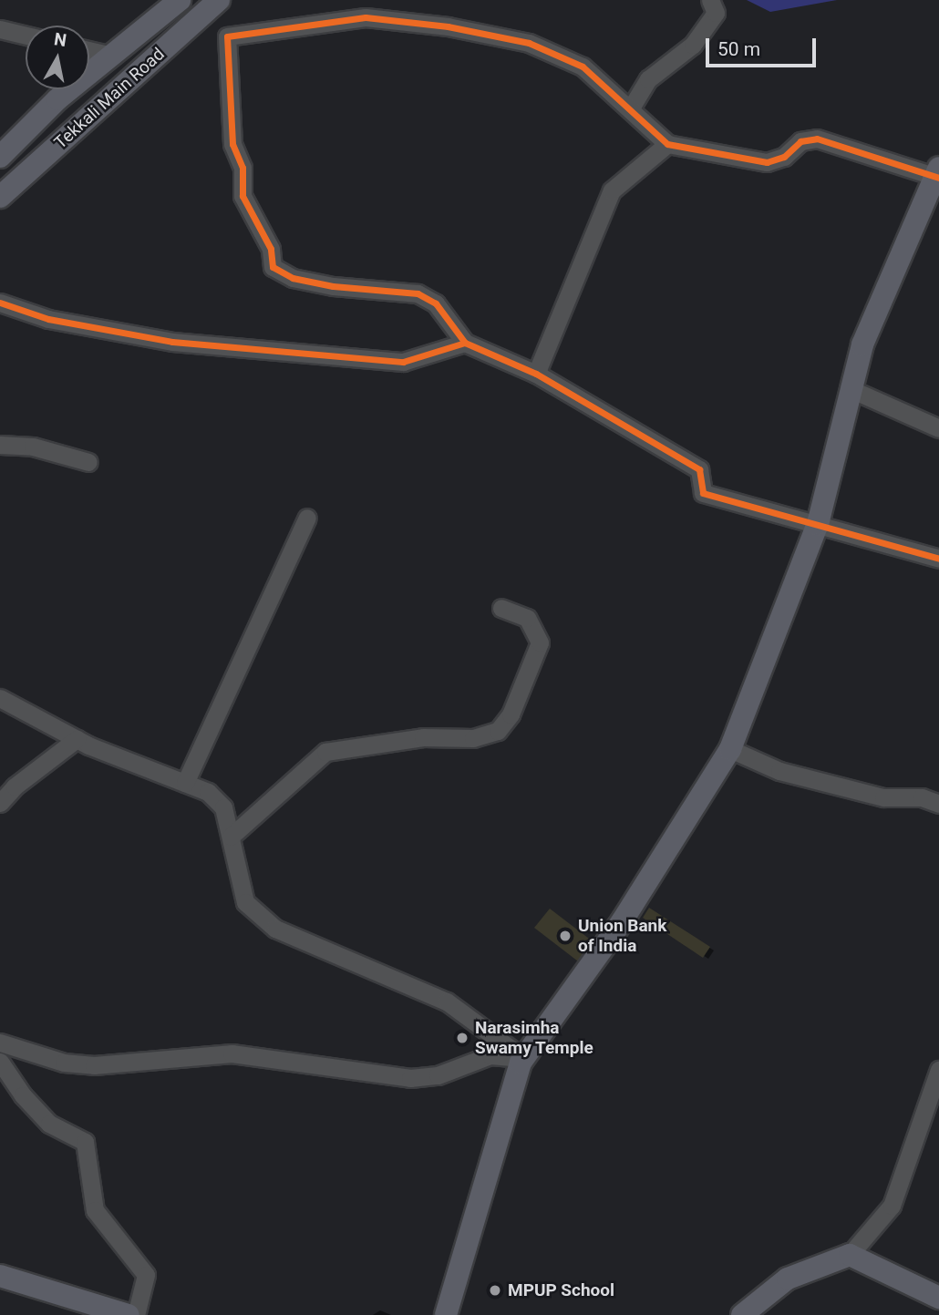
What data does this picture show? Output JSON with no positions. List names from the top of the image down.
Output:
{
  "streets": {
    "main road": ["Tekkali Main Road"]
  },
  "places": ["Union Bank of India", "Narasimha Swamy Temple", "MPUP School"],
  "scale_bar": "50 m",
  "north": "top"
}
